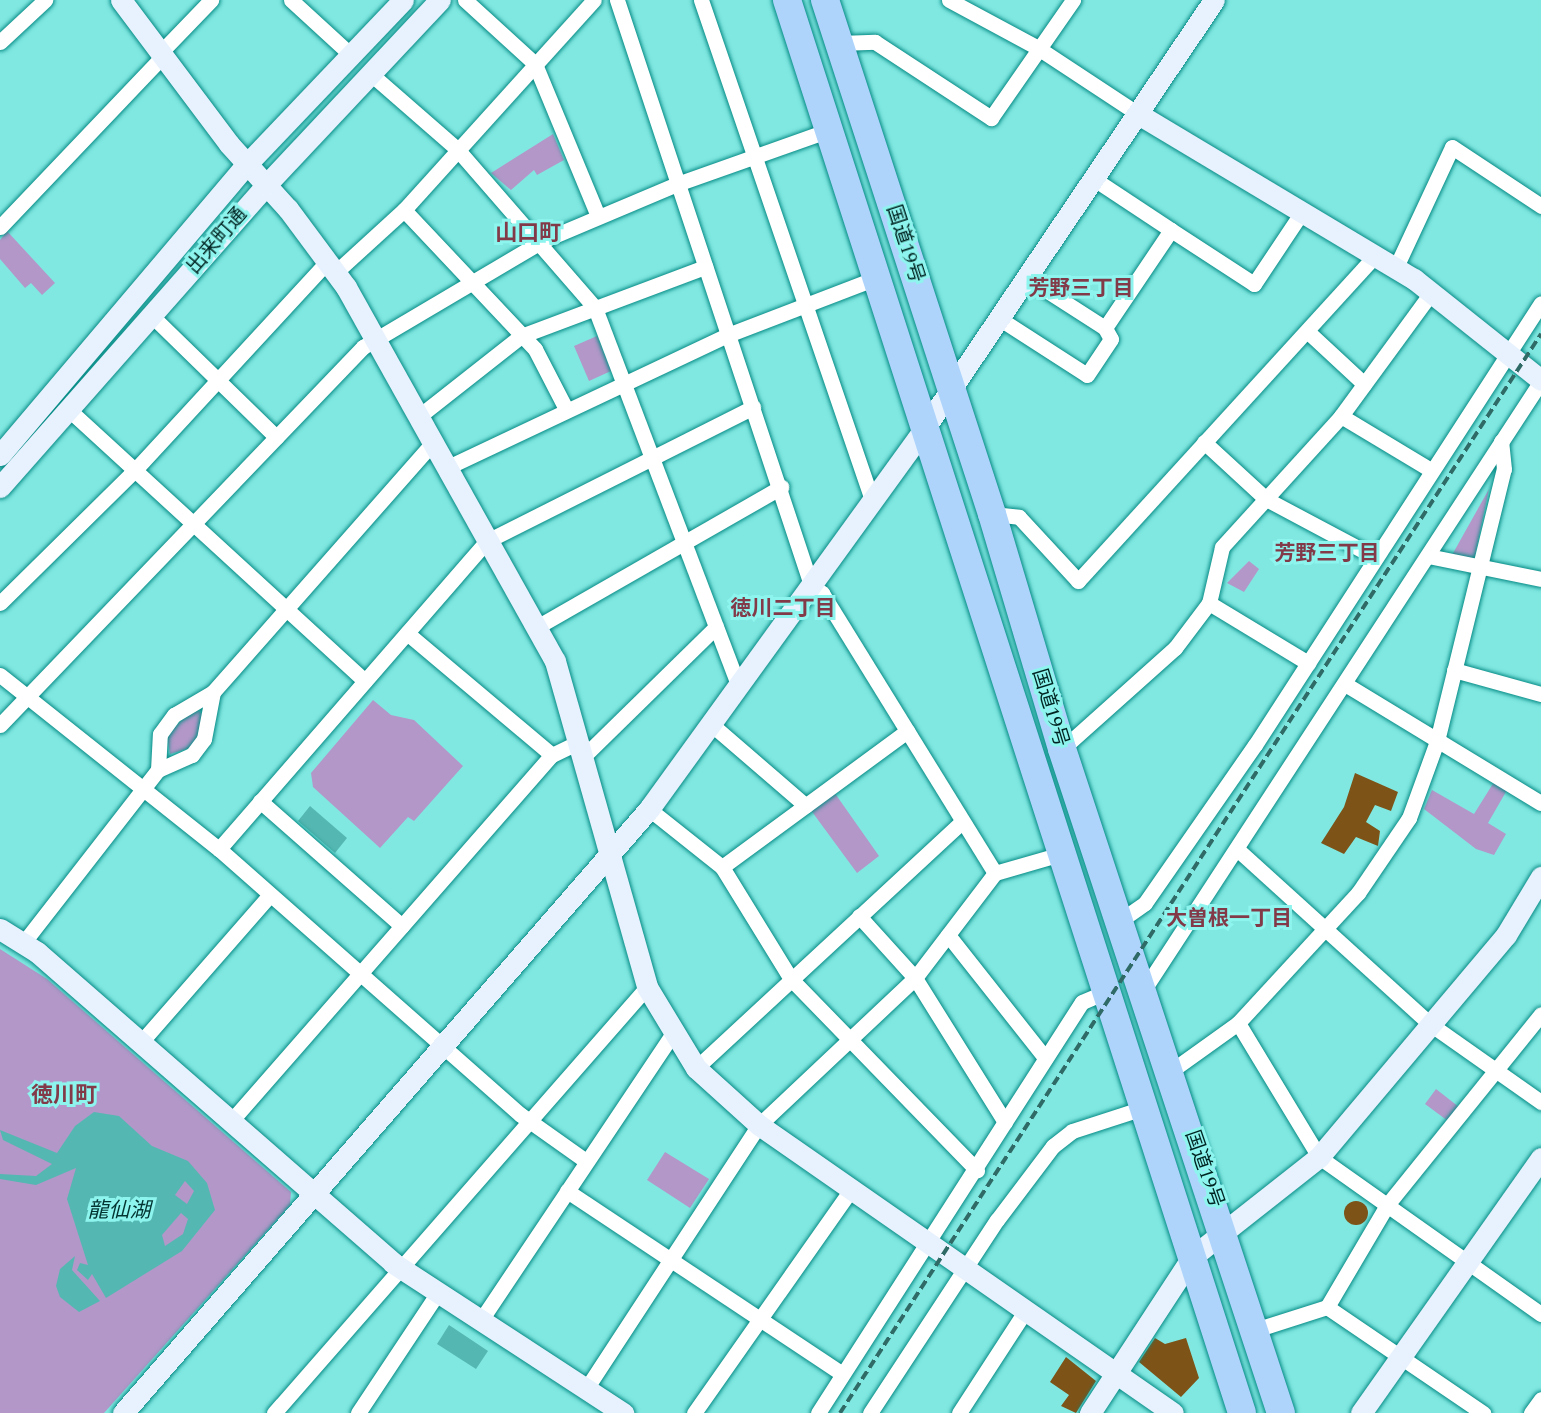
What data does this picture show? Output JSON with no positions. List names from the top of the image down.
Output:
{
  "streets": {
    "highway": ["国道19号"],
    "street": ["出来町通"]
  },
  "districts": [
    "山口町",
    "芳野三丁目",
    "芳野三丁目",
    "徳川二丁目",
    "大曽根一丁目",
    "徳川町"
  ],
  "water": ["龍仙湖"]
}
